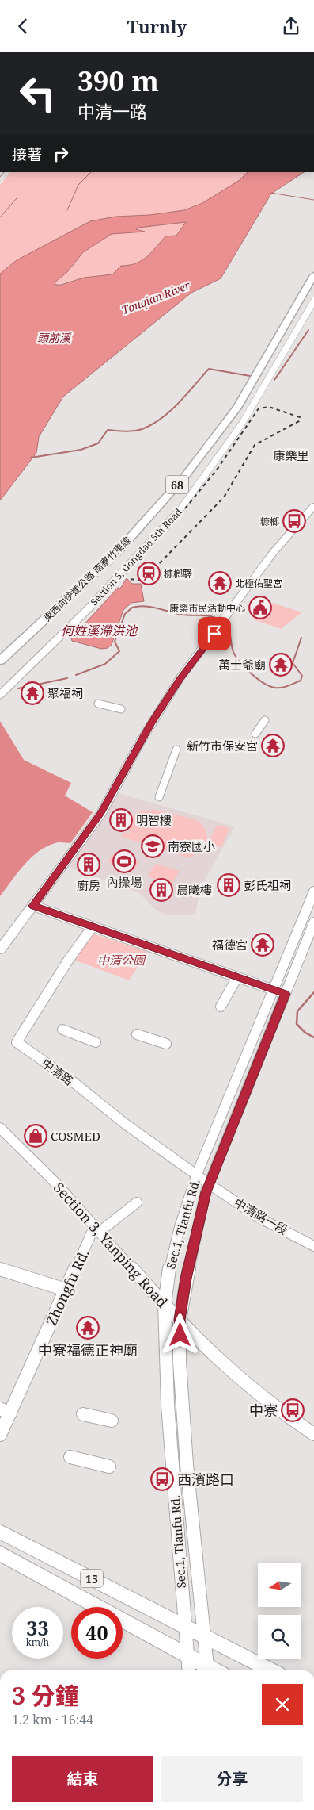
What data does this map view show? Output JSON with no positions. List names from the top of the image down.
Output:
{
  "streets": {
    "highway": ["68", "東西向快速公路 南寮竹東線"],
    "main road": ["15"],
    "street": [
      "Section 5, Gongdao 5th Road",
      "中清路",
      "中清路一段",
      "Sec.1, Tianfu Rd.",
      "Section 3, Yanping Road",
      "Zhongfu Rd."
    ]
  },
  "crossings": [
    ["中清路", "中清路一段"],
    ["中清路", "Sec.1, Tianfu Rd."],
    ["中清路一段", "Sec.1, Tianfu Rd."],
    ["Sec.1, Tianfu Rd.", "Section 3, Yanping Road"],
    ["Sec.1, Tianfu Rd.", "15"],
    ["Section 3, Yanping Road", "Zhongfu Rd."]
  ],
  "districts": ["康樂里"],
  "water": ["Touqian River", "頭前溪", "何姓溪滯洪池"],
  "parks": ["中清公園"],
  "places": {
    "bus stop": ["糠榔", "中寮", "西濱路口"],
    "station": ["槺榔驛"],
    "temple": [
      "北極佑聖宮",
      "萬士爺廟",
      "聚福祠",
      "新竹市保安宮",
      "福德宮",
      "中寮福德正神廟"
    ],
    "public building": ["康樂市民活動中心"],
    "building": [
      "明智樓",
      "廚房",
      "彭氏祖祠",
      "晨曦樓"
    ],
    "school or university": ["南寮國小"],
    "sports": ["內操場"],
    "shop": ["COSMED"]
  },
  "north": "left",
  "page": {
    "header": "Turnly",
    "turn": ["390 m", "中清一路"],
    "then": "接著",
    "speed": "33 km/h",
    "limit": "40",
    "heading": ["3 分鐘", "1.2 km · 16:44"],
    "buttons": ["結束", "分享"]
  }
}
